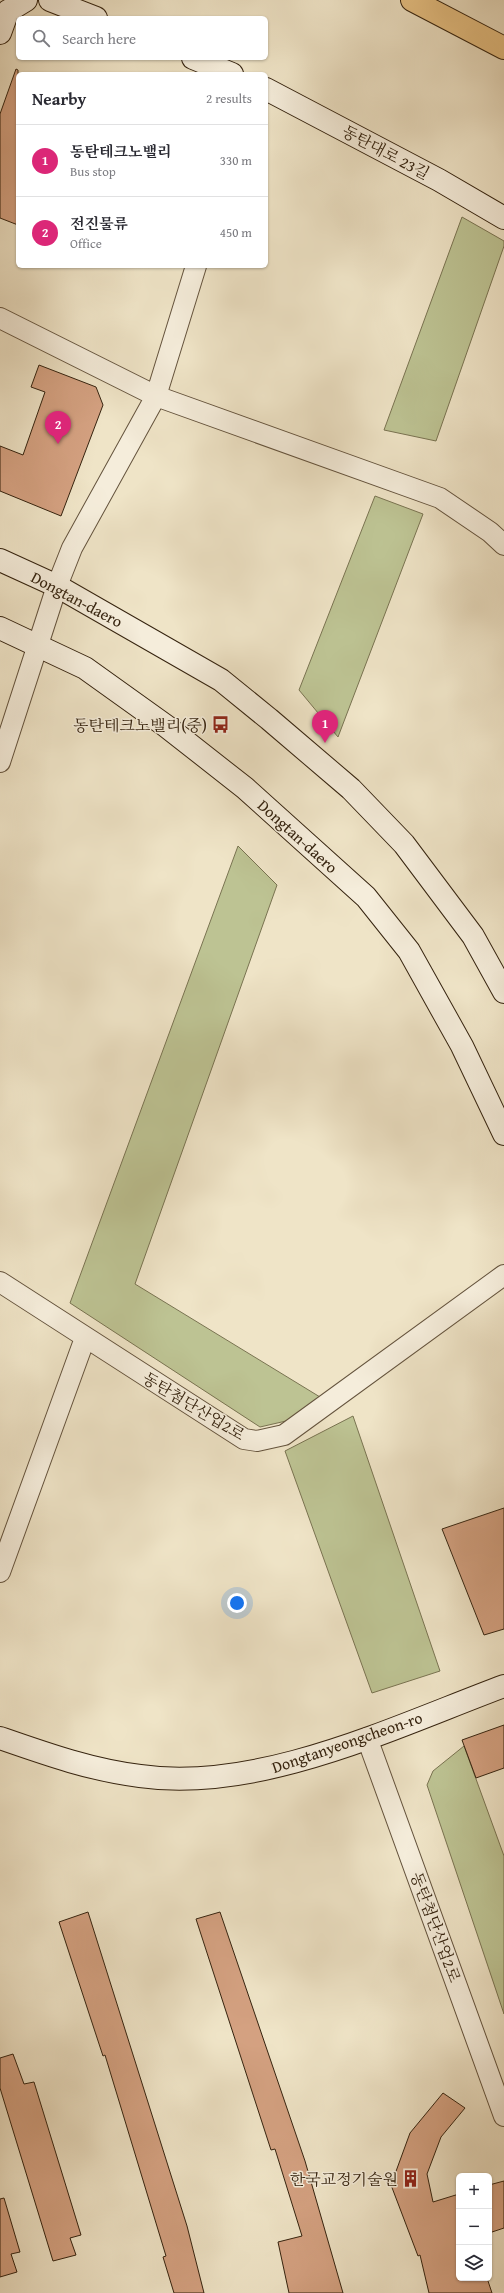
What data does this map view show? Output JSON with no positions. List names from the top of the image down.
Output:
{
  "streets": {
    "main road": ["동탄대로 23길", "Dongtan-daero", "Dongtanyeongcheon-ro"],
    "street": ["동탄첨단산업2로"]
  },
  "crossings": [
    ["동탄첨단산업2로", "Dongtanyeongcheon-ro"]
  ],
  "places": {
    "bus stop": ["동탄테크노밸리(중)"],
    "building": ["한국교정기술원"]
  },
  "page": {
    "search": "Search here",
    "heading": ["Nearby", "2 results"],
    "list": [
      {
        "mark": "1",
        "name": "동탄테크노밸리",
        "note": "Bus stop",
        "value": "330 m"
      },
      {
        "mark": "2",
        "name": "전진물류",
        "note": "Office",
        "value": "450 m"
      }
    ],
    "pins": ["2", "1"],
    "map_buttons": ["+", "−"]
  }
}
